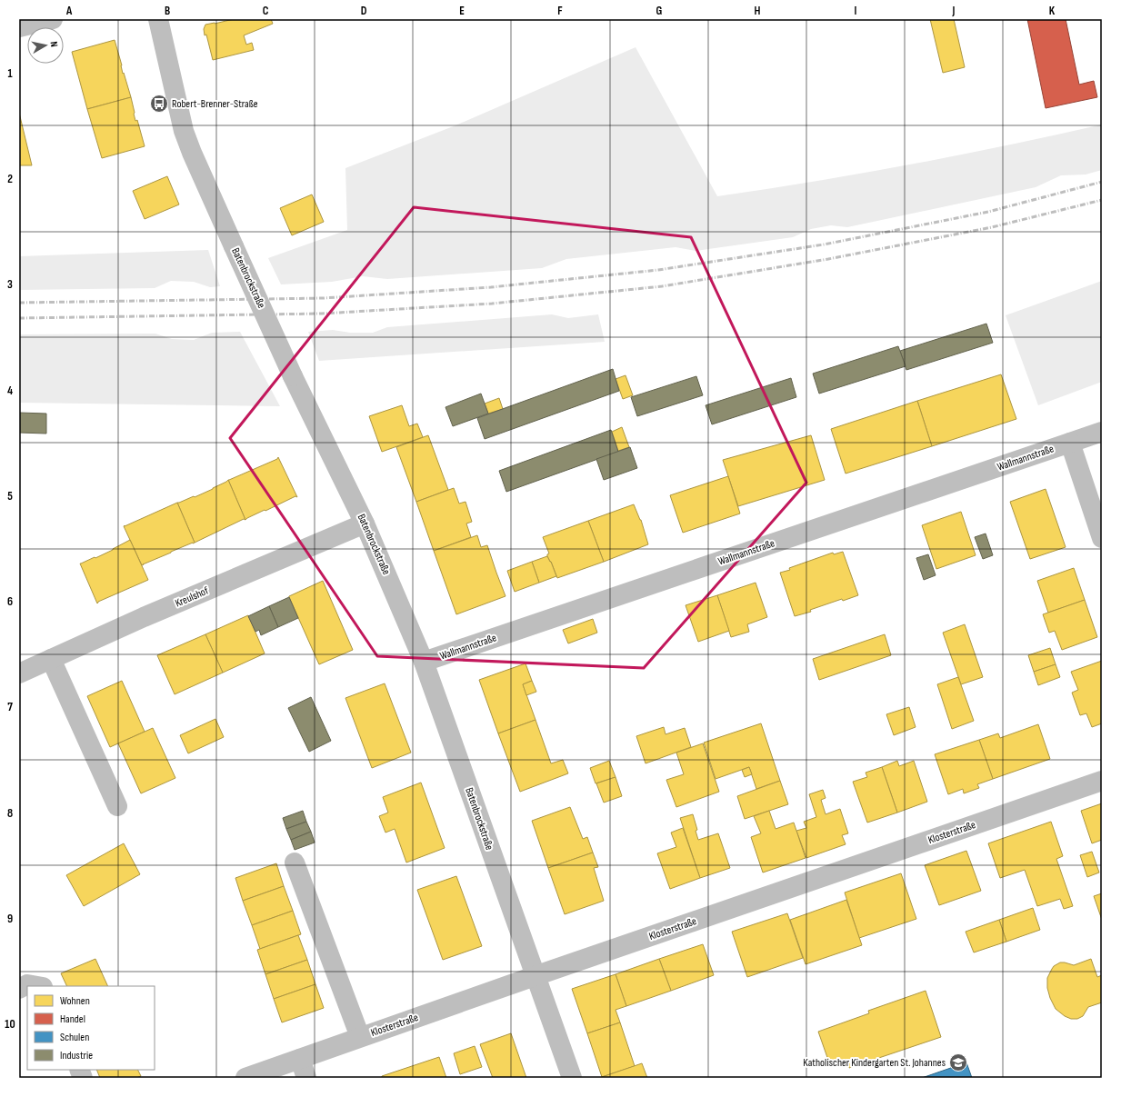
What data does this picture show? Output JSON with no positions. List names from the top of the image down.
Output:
{
  "streets": {
    "street": [
      "Batenbrockstraße",
      "Wallmannstraße",
      "Kreulshof",
      "Klosterstraße"
    ]
  },
  "crossings": [
    ["Batenbrockstraße", "Wallmannstraße"],
    ["Batenbrockstraße", "Kreulshof"],
    ["Batenbrockstraße", "Klosterstraße"]
  ],
  "places": {
    "bus stop": ["Robert-Brenner-Straße"],
    "school or university": ["Katholischer Kindergarten St. Johannes"]
  },
  "legend": [
    "Wohnen",
    "Handel",
    "Schulen",
    "Industrie"
  ],
  "north": "right",
  "grid": {
    "columns": [
      "A",
      "B",
      "C",
      "D",
      "E",
      "F",
      "G",
      "H",
      "I",
      "J",
      "K"
    ],
    "rows": [
      "1",
      "2",
      "3",
      "4",
      "5",
      "6",
      "7",
      "8",
      "9",
      "10"
    ]
  }
}
